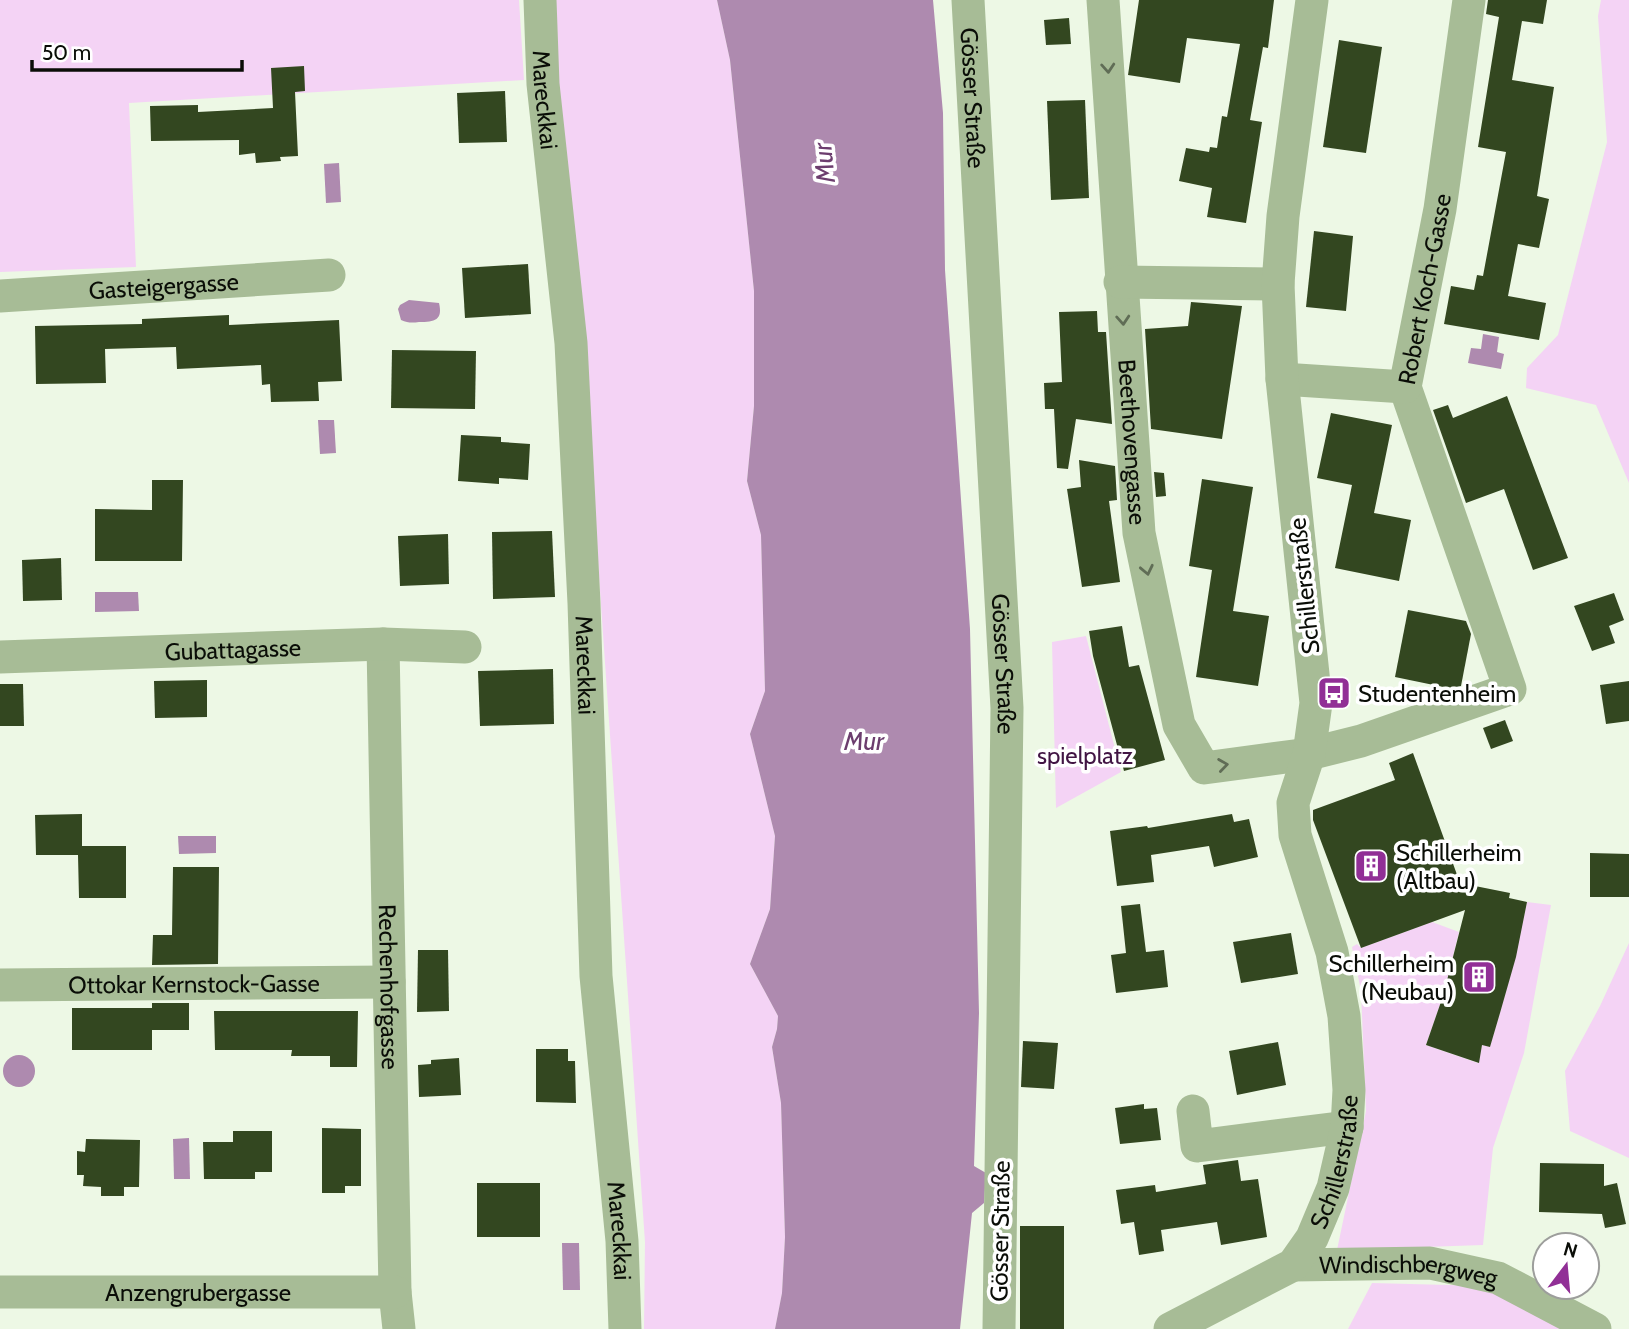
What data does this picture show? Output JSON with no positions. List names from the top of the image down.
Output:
{
  "streets": {
    "street": [
      "Gösser Straße",
      "Mareckkai",
      "Gasteigergasse",
      "Robert Koch-Gasse",
      "Beethovengasse",
      "Schillerstraße",
      "Gubattagasse",
      "Ottokar Kernstock-Gasse",
      "Rechenhofgasse",
      "Windischbergweg",
      "Anzengrubergasse"
    ]
  },
  "crossings": [
    ["Robert Koch-Gasse", "Beethovengasse"],
    ["Robert Koch-Gasse", "Schillerstraße"],
    ["Beethovengasse", "Schillerstraße"],
    ["Schillerstraße", "Windischbergweg"],
    ["Gubattagasse", "Rechenhofgasse"],
    ["Ottokar Kernstock-Gasse", "Rechenhofgasse"],
    ["Rechenhofgasse", "Anzengrubergasse"]
  ],
  "one_way": ["Beethovengasse"],
  "water": ["Mur"],
  "parks": ["spielplatz"],
  "places": {
    "bus stop": ["Studentenheim"],
    "building": ["Schillerheim (Altbau)", "Schillerheim (Neubau)"]
  },
  "scale_bar": "50 m",
  "north": "top"
}
